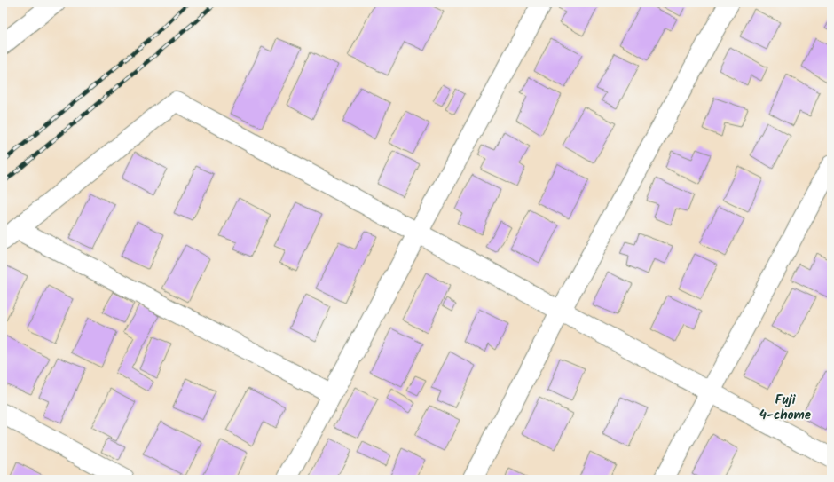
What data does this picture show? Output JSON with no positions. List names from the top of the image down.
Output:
{
  "districts": ["Fuji 4-chome"]
}
